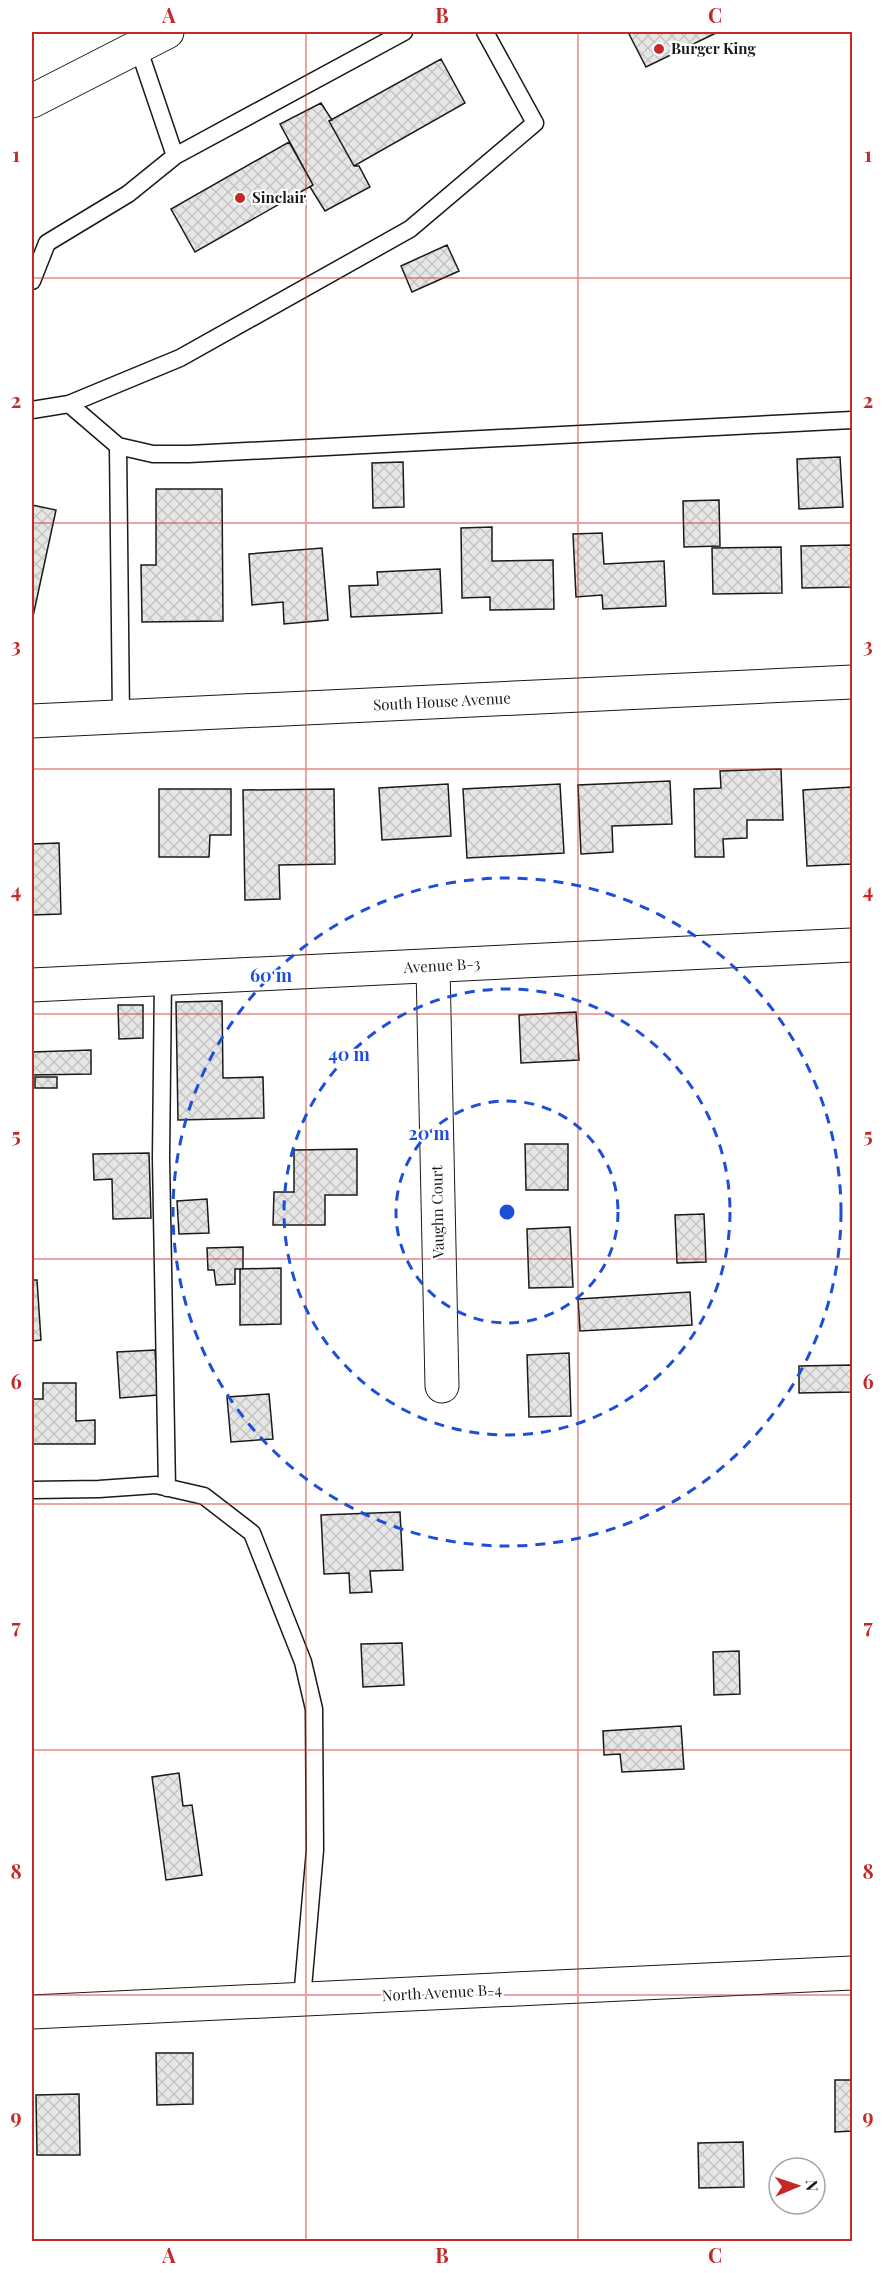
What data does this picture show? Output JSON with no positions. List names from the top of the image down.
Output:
{
  "streets": {
    "main road": [
      "South House Avenue",
      "Avenue B-3",
      "Vaughn Court",
      "North Avenue B-4"
    ]
  },
  "crossings": [
    ["Avenue B-3", "Vaughn Court"]
  ],
  "places": ["Burger King", "Sinclair"],
  "north": "right",
  "grid": {
    "columns": ["A", "B", "C"],
    "rows": [
      "1",
      "2",
      "3",
      "4",
      "5",
      "6",
      "7",
      "8",
      "9"
    ]
  },
  "rings": ["60 m", "40 m", "20 m"]
}
